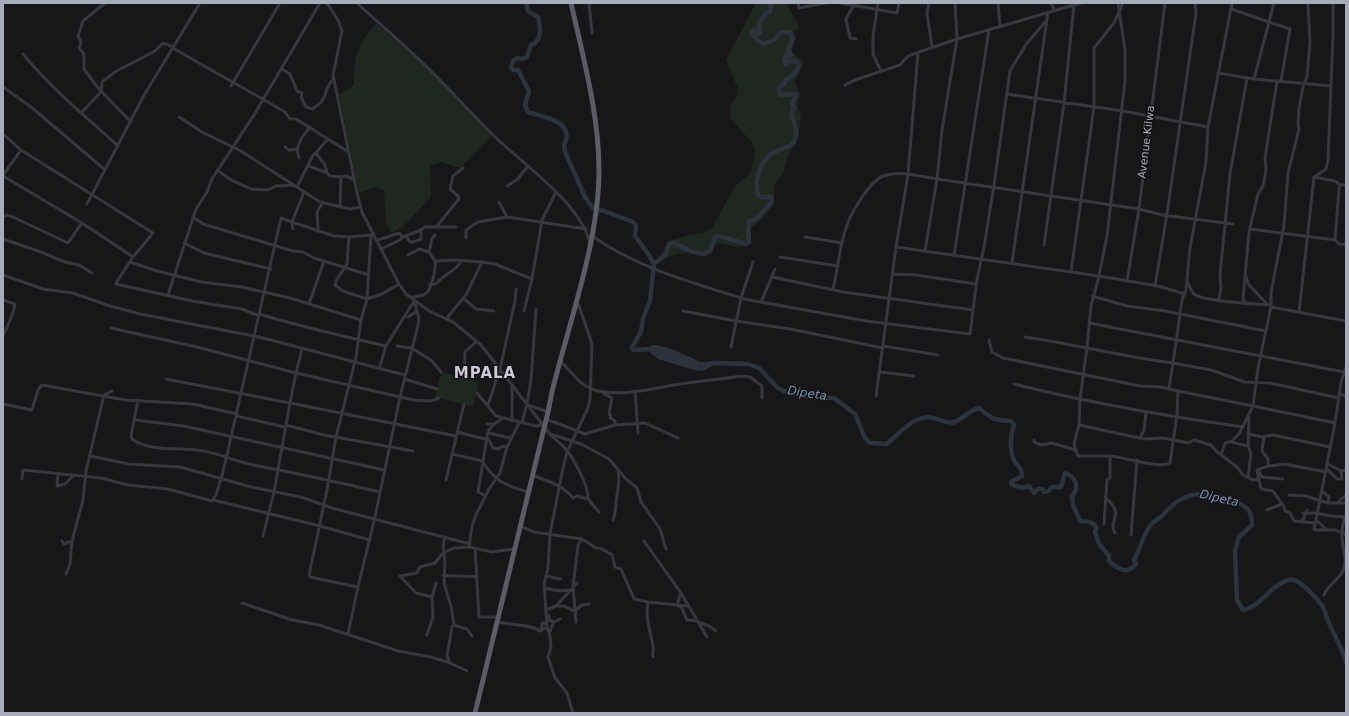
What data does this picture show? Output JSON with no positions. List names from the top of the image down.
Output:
{
  "streets": {
    "street": ["Avenue Kilwa"]
  },
  "districts": ["MPALA"],
  "water": ["Dipeta"]
}
